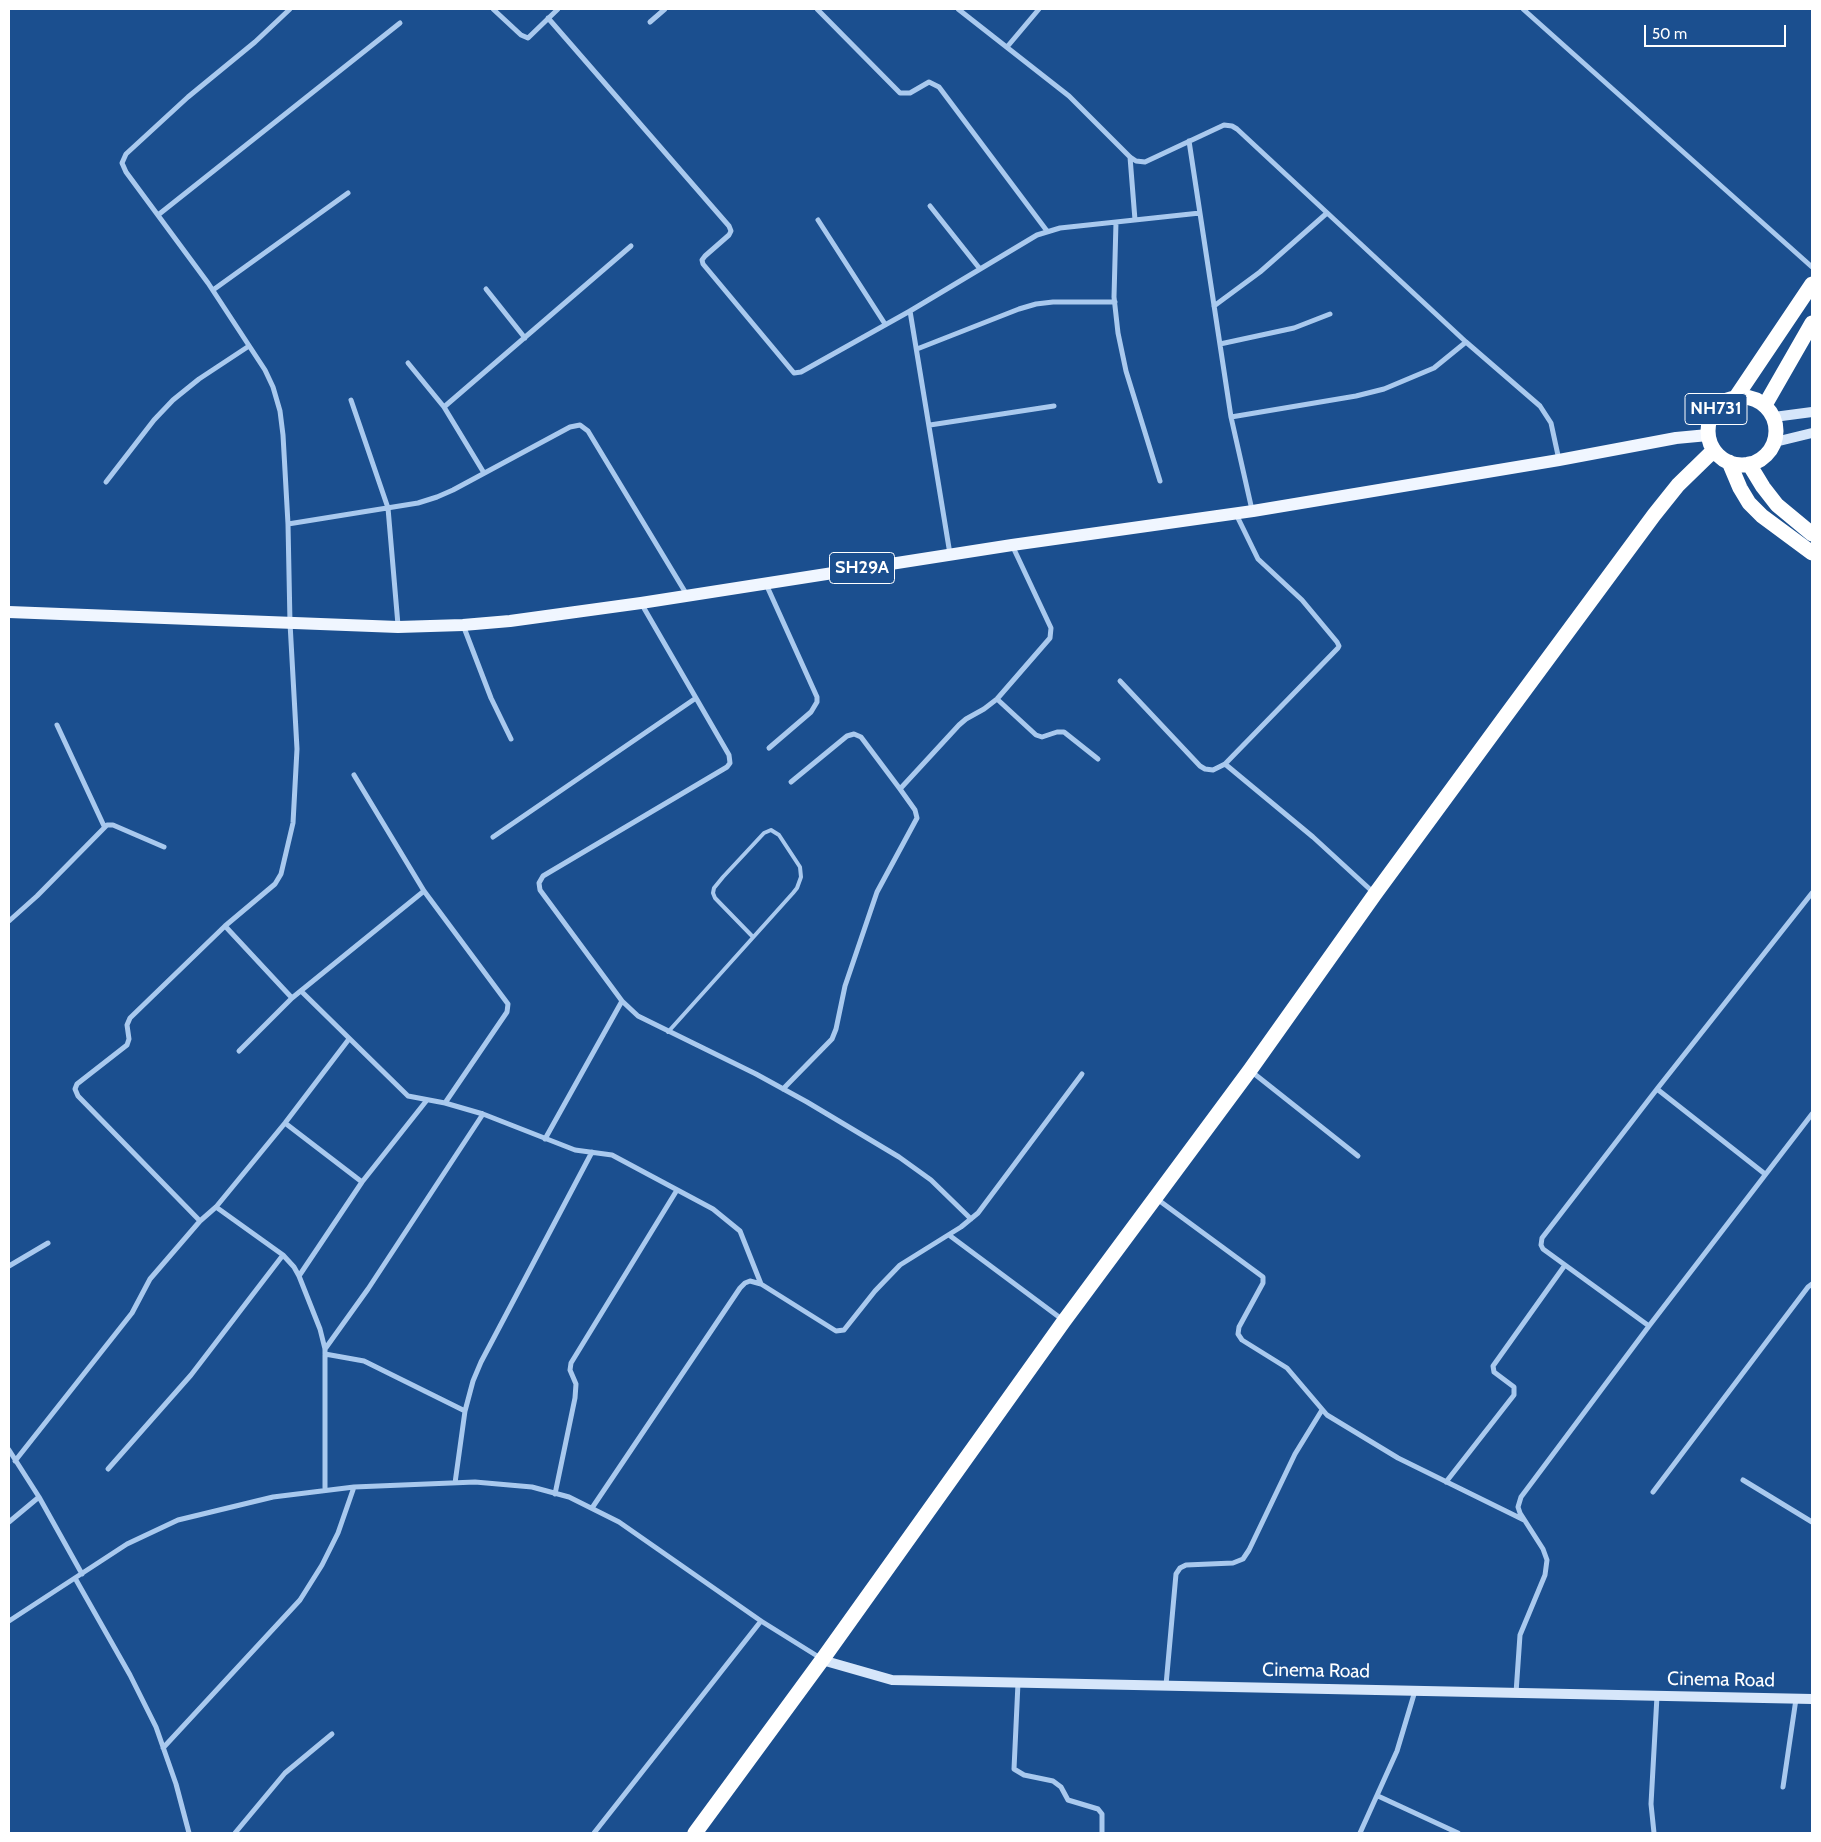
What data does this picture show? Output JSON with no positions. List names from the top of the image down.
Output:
{
  "streets": {
    "highway": ["NH731"],
    "main road": ["SH29A"],
    "street": ["Cinema Road"]
  },
  "crossings": [
    ["NH731", "SH29A"]
  ],
  "scale_bar": "50 m"
}
